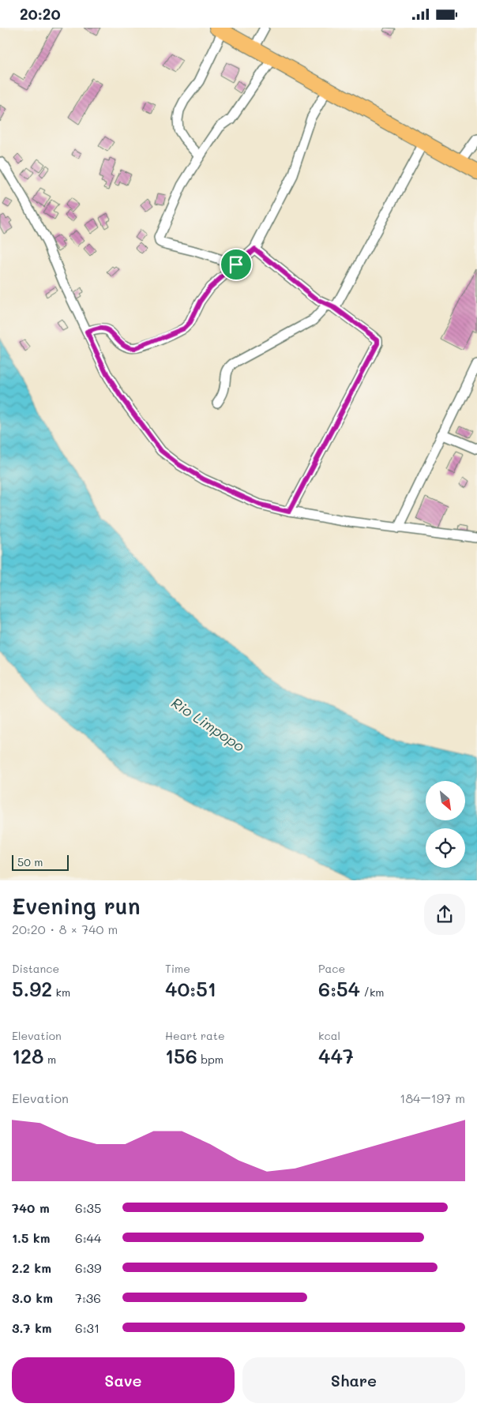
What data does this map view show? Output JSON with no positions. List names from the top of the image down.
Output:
{
  "water": ["Rio Limpopo"],
  "scale_bar": "50 m",
  "north": "bottom right",
  "page": {
    "status": "20:20",
    "scale": "50 m",
    "heading": ["Evening run", "20:20 · 8 × 740 m"],
    "stats": [
      ["Distance", "5.92 km"],
      ["Time", "40:51"],
      ["Pace", "6:54 /km"],
      ["Elevation", "128 m"],
      ["Heart rate", "156 bpm"],
      ["kcal", "447"]
    ],
    "chart": ["Elevation", "184–197 m"],
    "list": [
      {
        "name": "740 m",
        "note": "6:35"
      },
      {
        "name": "1.5 km",
        "note": "6:44"
      },
      {
        "name": "2.2 km",
        "note": "6:39"
      },
      {
        "name": "3.0 km",
        "note": "7:36"
      },
      {
        "name": "3.7 km",
        "note": "6:31"
      }
    ],
    "buttons": ["Save", "Share"]
  }
}
